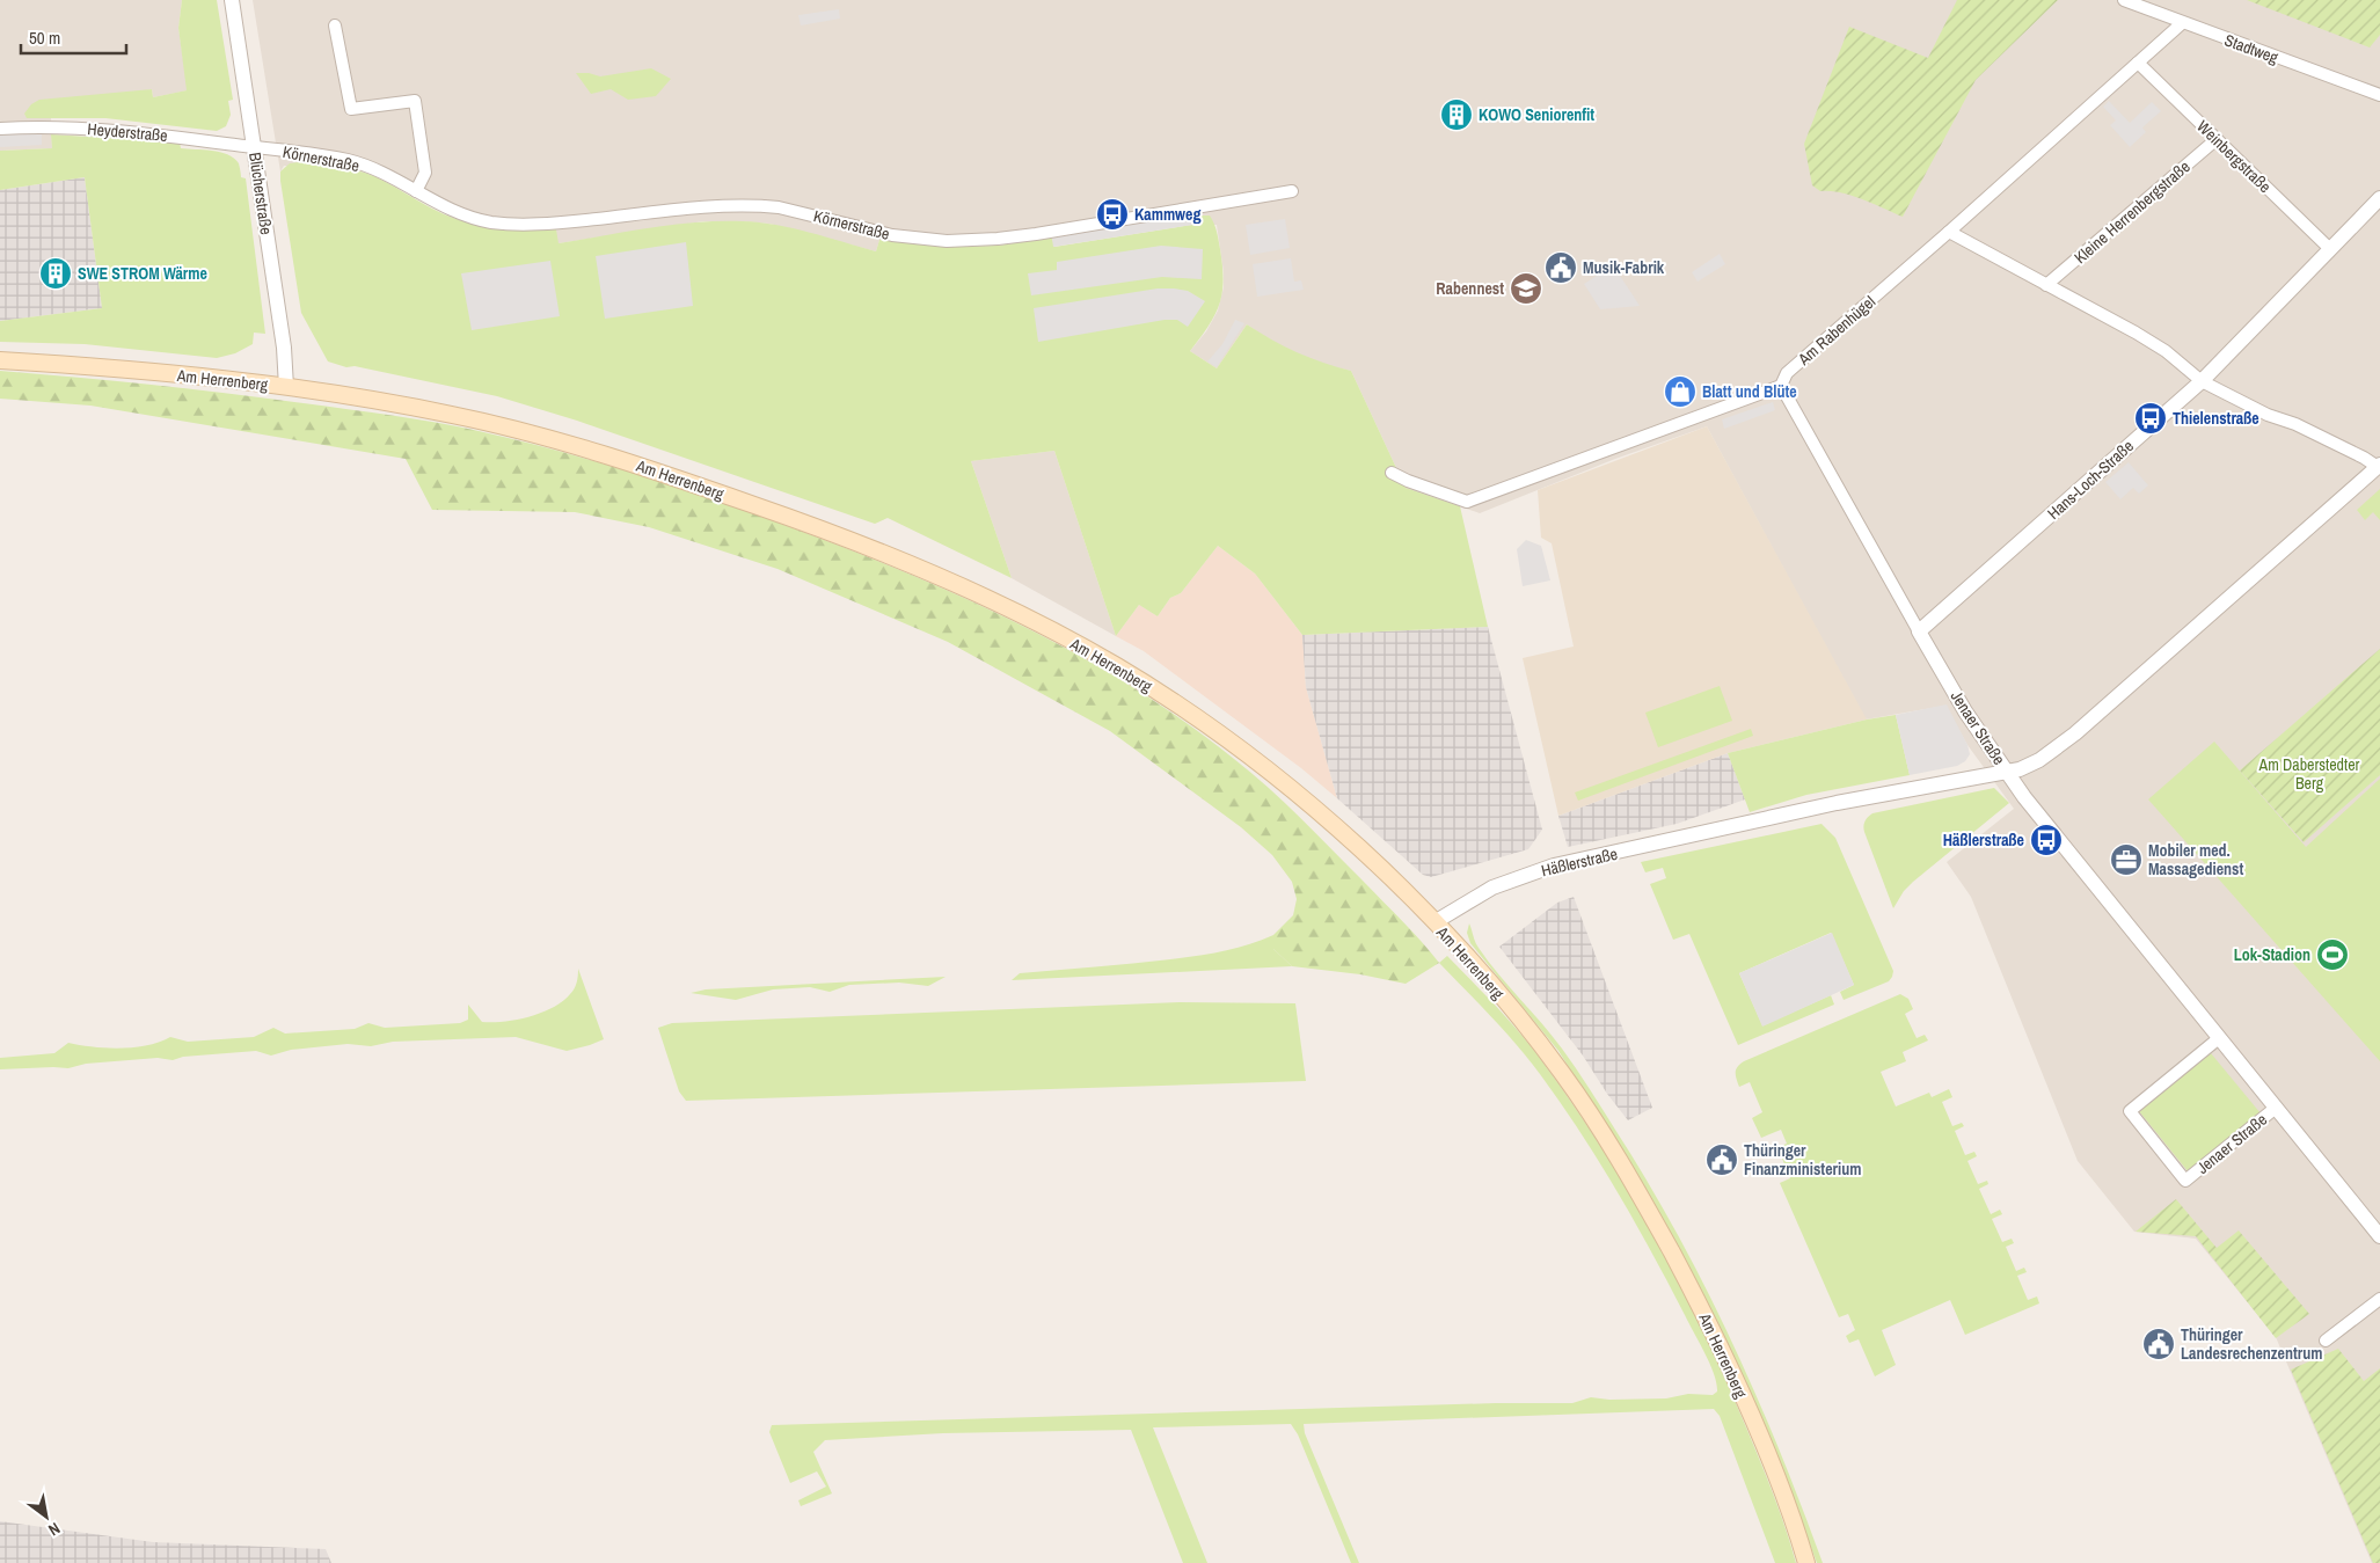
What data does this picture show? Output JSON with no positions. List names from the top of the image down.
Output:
{
  "streets": {
    "main road": ["Am Herrenberg"],
    "street": [
      "Stadtweg",
      "Heyderstraße",
      "Weinbergstraße",
      "Körnerstraße",
      "Blücherstraße",
      "Kleine Herrenbergstraße",
      "Am Rabenhügel",
      "Hans-Loch-Straße",
      "Jenaer Straße",
      "Häßlerstraße"
    ]
  },
  "crossings": [
    ["Stadtweg", "Am Rabenhügel"],
    ["Heyderstraße", "Körnerstraße"],
    ["Heyderstraße", "Blücherstraße"],
    ["Weinbergstraße", "Kleine Herrenbergstraße"],
    ["Weinbergstraße", "Am Rabenhügel"],
    ["Weinbergstraße", "Hans-Loch-Straße"],
    ["Körnerstraße", "Blücherstraße"],
    ["Blücherstraße", "Am Herrenberg"],
    ["Am Rabenhügel", "Jenaer Straße"],
    ["Am Herrenberg", "Häßlerstraße"],
    ["Hans-Loch-Straße", "Jenaer Straße"],
    ["Jenaer Straße", "Häßlerstraße"]
  ],
  "parks": ["Am Daberstedter Berg"],
  "places": {
    "building": ["KOWO Seniorenfit", "SWE STROM Wärme"],
    "bus stop": ["Kammweg", "Thielenstraße", "Häßlerstraße"],
    "public building": ["Musik-Fabrik", "Thüringer Finanzministerium", "Thüringer Landesrechenzentrum"],
    "school or university": ["Rabennest"],
    "shop": ["Blatt und Blüte"],
    "office": ["Mobiler med. Massagedienst"],
    "sports": ["Lok-Stadion"]
  },
  "scale_bar": "50 m",
  "north": "bottom right"
}
